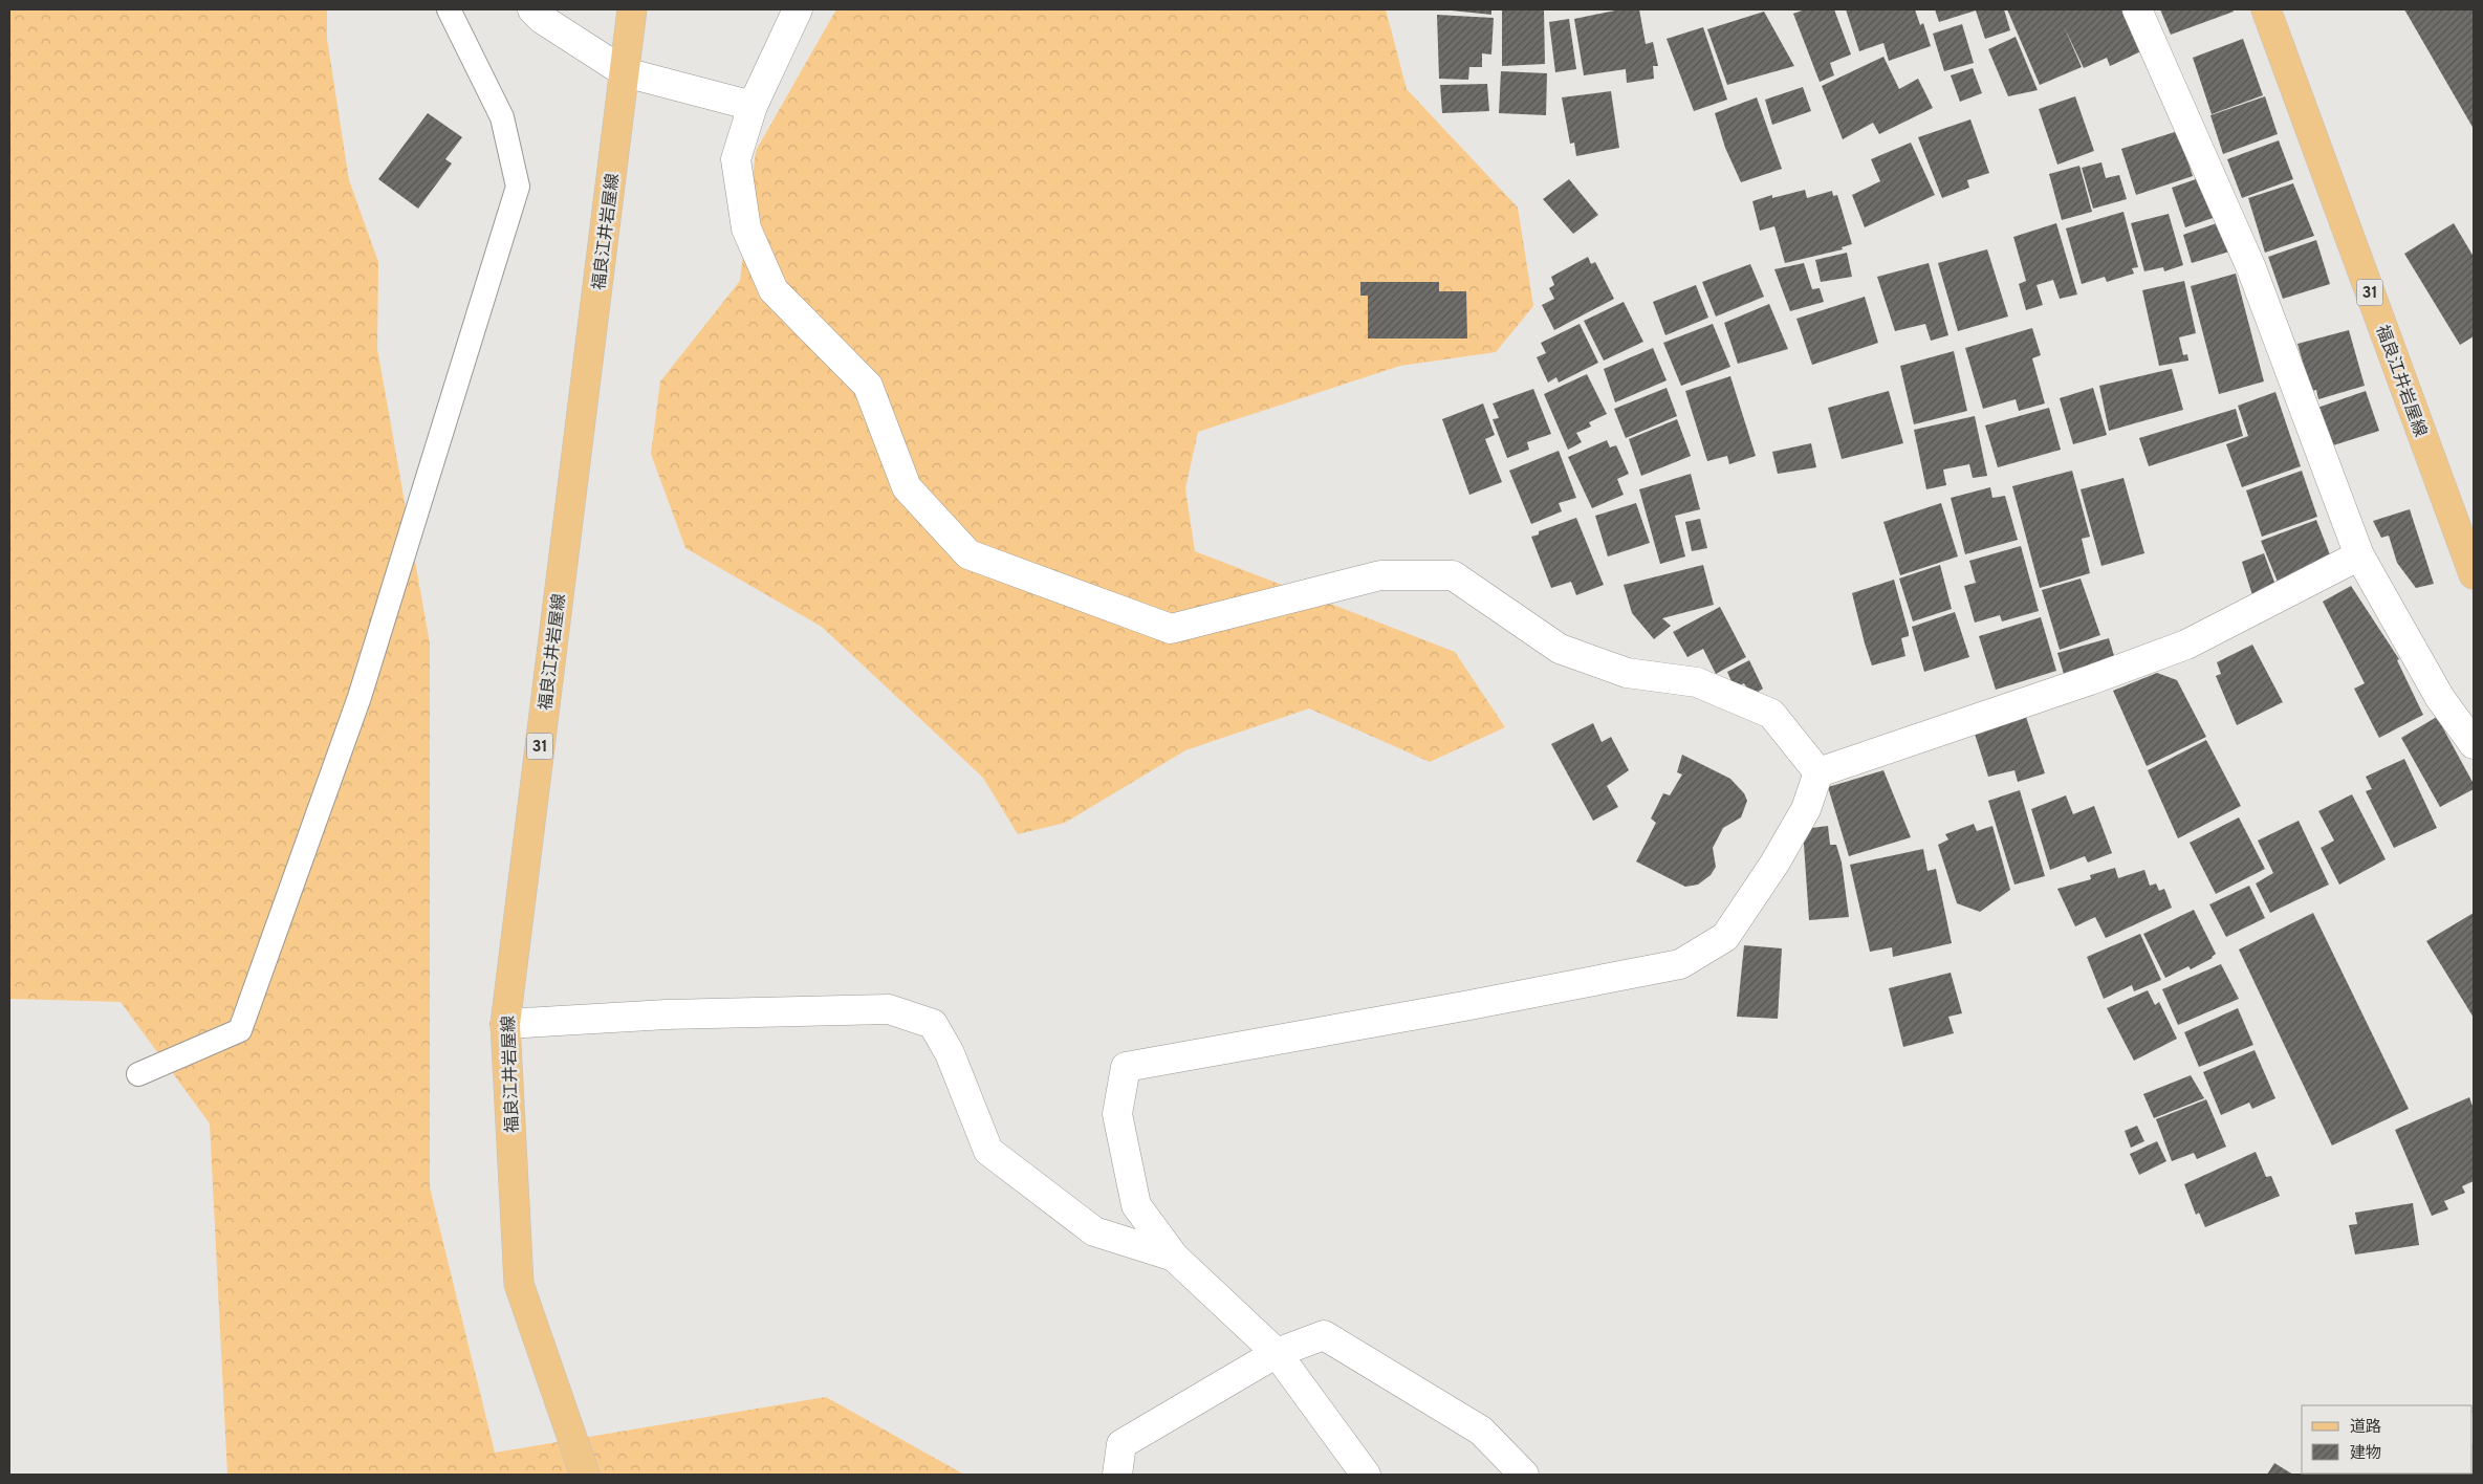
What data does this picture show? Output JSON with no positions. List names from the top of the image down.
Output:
{
  "streets": {
    "main road": ["福良江井岩屋線", "31"]
  },
  "legend": ["道路", "建物"]
}
